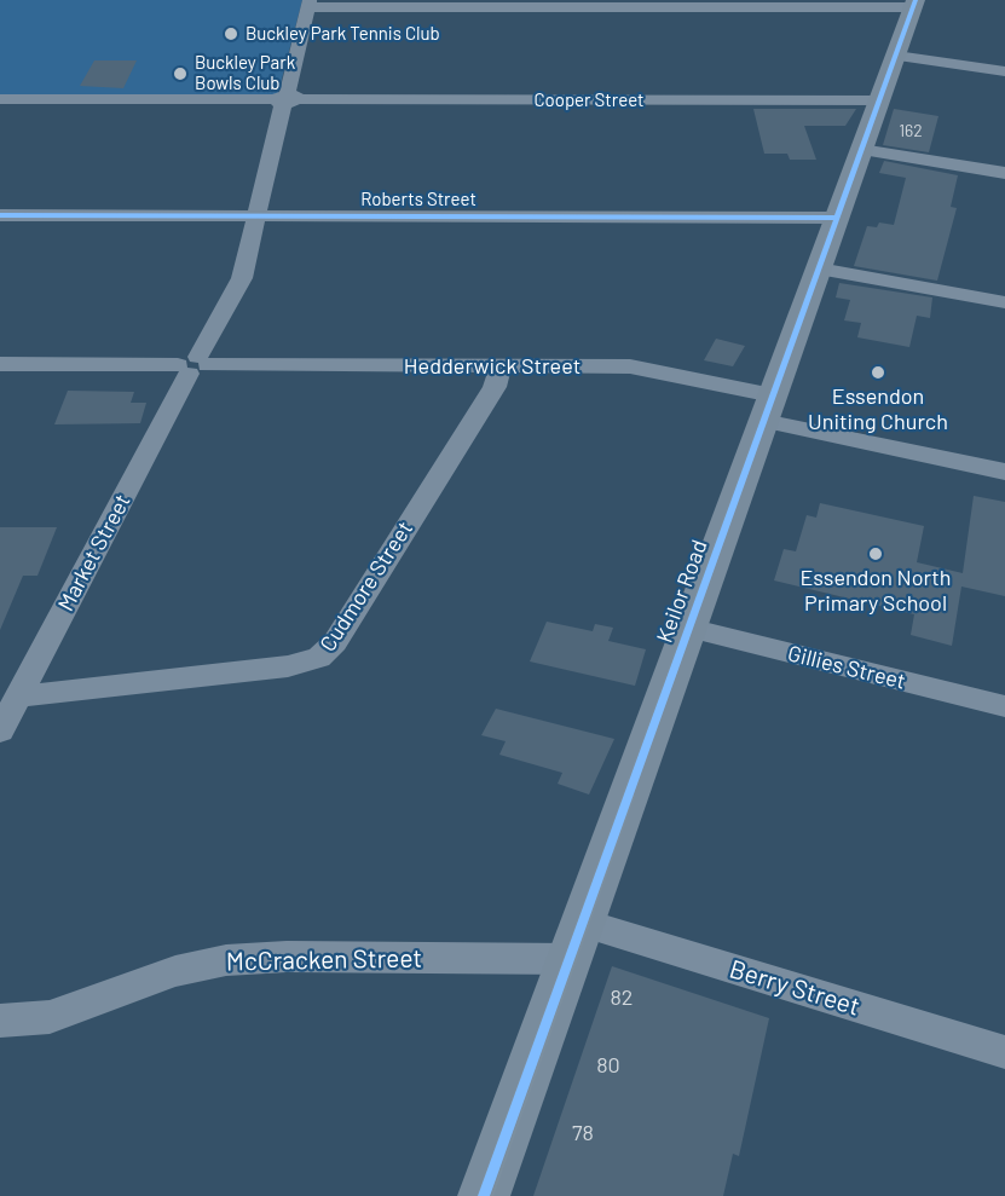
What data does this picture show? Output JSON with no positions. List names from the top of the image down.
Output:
{
  "streets": {
    "main road": ["Keilor Road"],
    "street": [
      "Cooper Street",
      "Roberts Street",
      "Hedderwick Street",
      "Market Street",
      "Cudmore Street",
      "Gillies Street",
      "McCracken Street",
      "Berry Street"
    ]
  },
  "crossings": [
    ["Cooper Street", "Market Street"],
    ["Cooper Street", "Keilor Road"],
    ["Roberts Street", "Market Street"],
    ["Roberts Street", "Keilor Road"],
    ["Hedderwick Street", "Market Street"],
    ["Hedderwick Street", "Cudmore Street"],
    ["Hedderwick Street", "Keilor Road"],
    ["Market Street", "Cudmore Street"],
    ["Keilor Road", "Gillies Street"],
    ["Keilor Road", "McCracken Street"],
    ["Keilor Road", "Berry Street"]
  ],
  "places": [
    "Buckley Park Tennis Club",
    "Buckley Park Bowls Club",
    "Essendon Uniting Church",
    "Essendon North Primary School"
  ],
  "house_numbers": [
    "162",
    "82",
    "80",
    "78"
  ]
}
